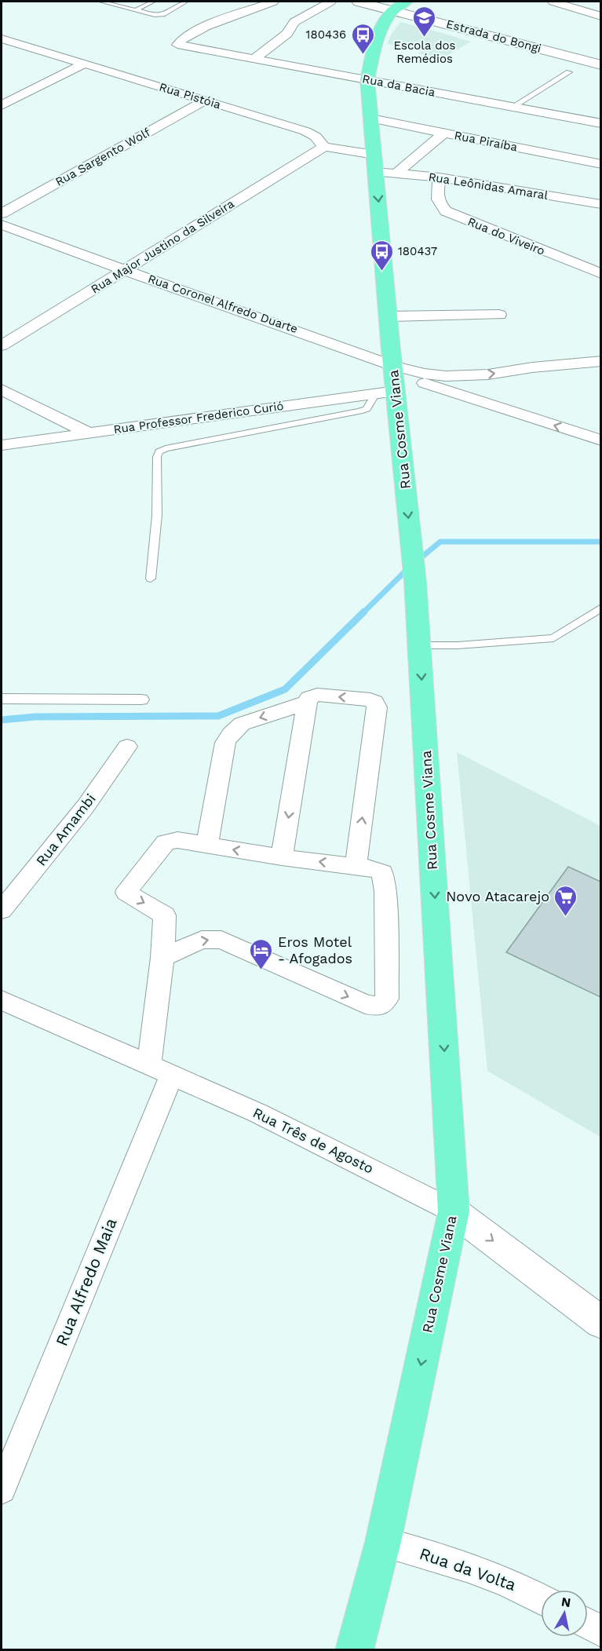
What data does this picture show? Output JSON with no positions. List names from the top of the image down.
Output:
{
  "streets": {
    "main road": ["Estrada do Bongi", "Rua Cosme Viana", "Rua Três de Agosto"],
    "street": [
      "Rua da Bacia",
      "Rua Pistóia",
      "Rua Piraíba",
      "Rua Sargento Wolf",
      "Rua Leônidas Amaral",
      "Rua do Viveiro",
      "Rua Major Justino da Silveira",
      "Rua Coronel Alfredo Duarte",
      "Rua Professor Frederico Curió",
      "Rua Amambi",
      "Rua Alfredo Maia",
      "Rua da Volta"
    ]
  },
  "crossings": [
    ["Estrada do Bongi", "Rua Cosme Viana"],
    ["Rua da Bacia", "Rua Cosme Viana"],
    ["Rua Pistóia", "Rua Sargento Wolf"],
    ["Rua Pistóia", "Rua Major Justino da Silveira"],
    ["Rua Piraíba", "Rua Cosme Viana"],
    ["Rua Leônidas Amaral", "Rua do Viveiro"],
    ["Rua Leônidas Amaral", "Rua Cosme Viana"],
    ["Rua Major Justino da Silveira", "Rua Coronel Alfredo Duarte"],
    ["Rua Coronel Alfredo Duarte", "Rua Professor Frederico Curió"],
    ["Rua Coronel Alfredo Duarte", "Rua Cosme Viana"],
    ["Rua Professor Frederico Curió", "Rua Cosme Viana"],
    ["Rua Cosme Viana", "Rua Três de Agosto"],
    ["Rua Cosme Viana", "Rua da Volta"],
    ["Rua Três de Agosto", "Rua Alfredo Maia"]
  ],
  "one_way": ["Rua Cosme Viana"],
  "places": {
    "school or university": ["Escola dos Remédios"],
    "bus stop": ["180436", "180437"],
    "supermarket": ["Novo Atacarejo"],
    "hotel": ["Eros Motel - Afogados"]
  },
  "north": "top"
}
